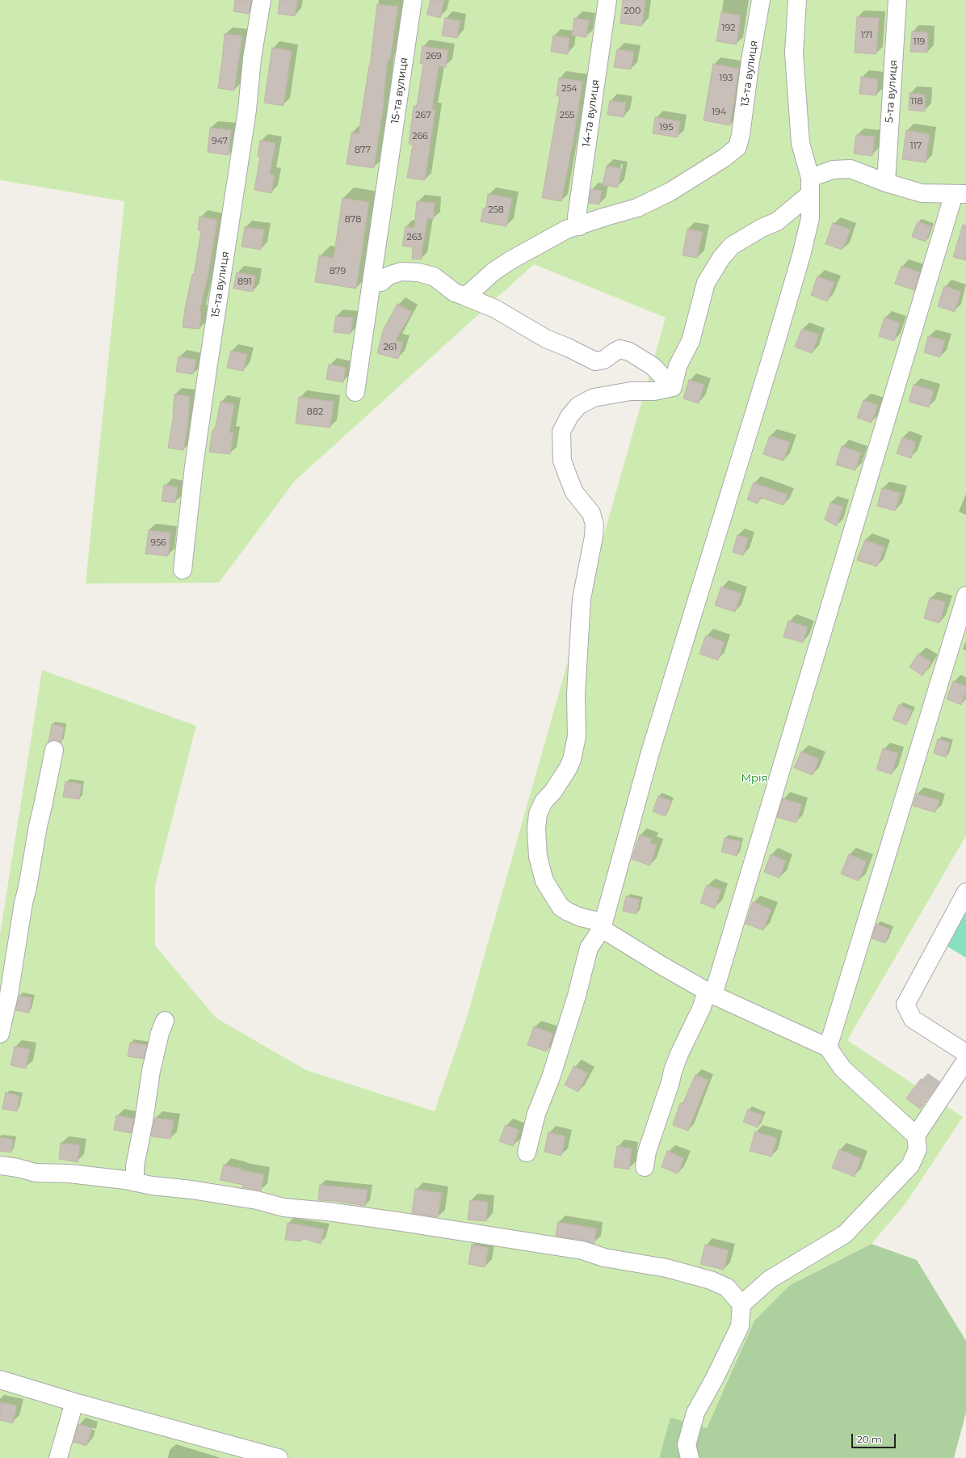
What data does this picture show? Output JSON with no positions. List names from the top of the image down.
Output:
{
  "streets": {
    "street": [
      "13-та вулиця",
      "15-та вулиця",
      "5-та вулиця",
      "14-та вулиця"
    ]
  },
  "crossings": [
    ["13-та вулиця", "14-та вулиця"]
  ],
  "parks": ["Мрія"],
  "house_numbers": [
    "200",
    "192",
    "171",
    "119",
    "269",
    "193",
    "254",
    "118",
    "194",
    "267",
    "255",
    "195",
    "266",
    "947",
    "117",
    "877",
    "258",
    "878",
    "263",
    "879",
    "891",
    "261",
    "882",
    "956"
  ],
  "scale_bar": "20 m"
}
